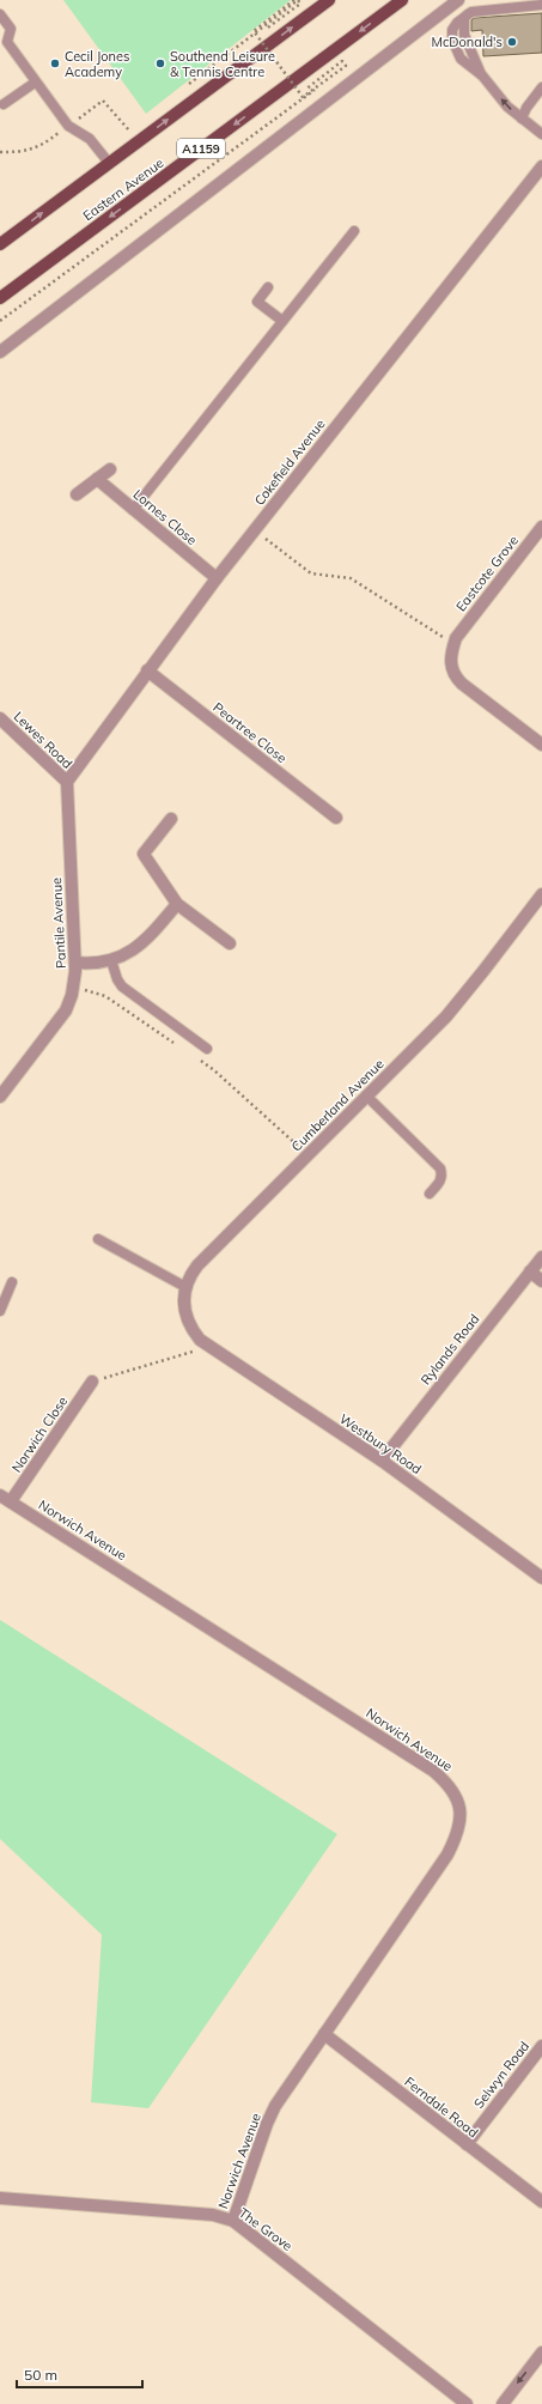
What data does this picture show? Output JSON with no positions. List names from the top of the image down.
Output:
{
  "streets": {
    "main road": ["A1159", "Eastern Avenue"],
    "street": [
      "Cokefield Avenue",
      "Lornes Close",
      "Eastcote Grove",
      "Peartree Close",
      "Lewes Road",
      "Pantile Avenue",
      "Cumberland Avenue",
      "Rylands Road",
      "Norwich Close",
      "Westbury Road",
      "Norwich Avenue",
      "Selwyn Road",
      "Ferndale Road",
      "The Grove"
    ]
  },
  "crossings": [
    ["Cokefield Avenue", "Lornes Close"],
    ["Cokefield Avenue", "Peartree Close"],
    ["Cokefield Avenue", "Lewes Road"],
    ["Cokefield Avenue", "Pantile Avenue"],
    ["Lewes Road", "Pantile Avenue"],
    ["Cumberland Avenue", "Westbury Road"],
    ["Rylands Road", "Westbury Road"],
    ["Norwich Close", "Norwich Avenue"],
    ["Norwich Avenue", "Ferndale Road"],
    ["Norwich Avenue", "The Grove"],
    ["Selwyn Road", "Ferndale Road"]
  ],
  "places": ["McDonald's", "Cecil Jones Academy", "Southend Leisure & Tennis Centre"],
  "scale_bar": "50 m"
}
